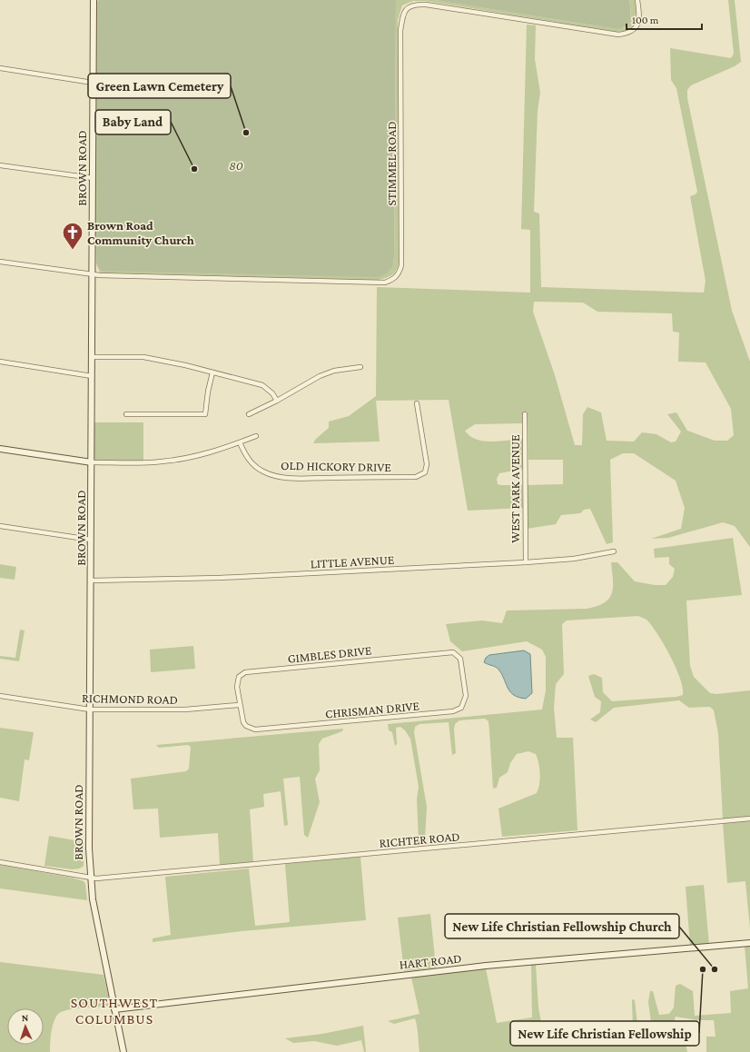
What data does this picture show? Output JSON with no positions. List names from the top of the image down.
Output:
{
  "streets": {
    "main road": ["BROWN ROAD", "HART ROAD"],
    "street": [
      "STIMMEL ROAD",
      "OLD HICKORY DRIVE",
      "WEST PARK AVENUE",
      "LITTLE AVENUE",
      "GIMBLES DRIVE",
      "RICHMOND ROAD",
      "CHRISMAN DRIVE",
      "RICHTER ROAD"
    ]
  },
  "crossings": [
    ["STIMMEL ROAD", "BROWN ROAD"],
    ["BROWN ROAD", "LITTLE AVENUE"],
    ["BROWN ROAD", "RICHMOND ROAD"],
    ["BROWN ROAD", "RICHTER ROAD"],
    ["BROWN ROAD", "HART ROAD"],
    ["WEST PARK AVENUE", "LITTLE AVENUE"],
    ["GIMBLES DRIVE", "RICHMOND ROAD"],
    ["GIMBLES DRIVE", "CHRISMAN DRIVE"],
    ["RICHMOND ROAD", "CHRISMAN DRIVE"]
  ],
  "districts": ["SOUTHWEST COLUMBUS"],
  "parks": ["80"],
  "places": {
    "other": [
      "Green Lawn Cemetery",
      "Baby Land",
      "New Life Christian Fellowship",
      "New Life Christian Fellowship Church"
    ],
    "church": ["Brown Road Community Church"]
  },
  "scale_bar": "100 m",
  "north": "top"
}
